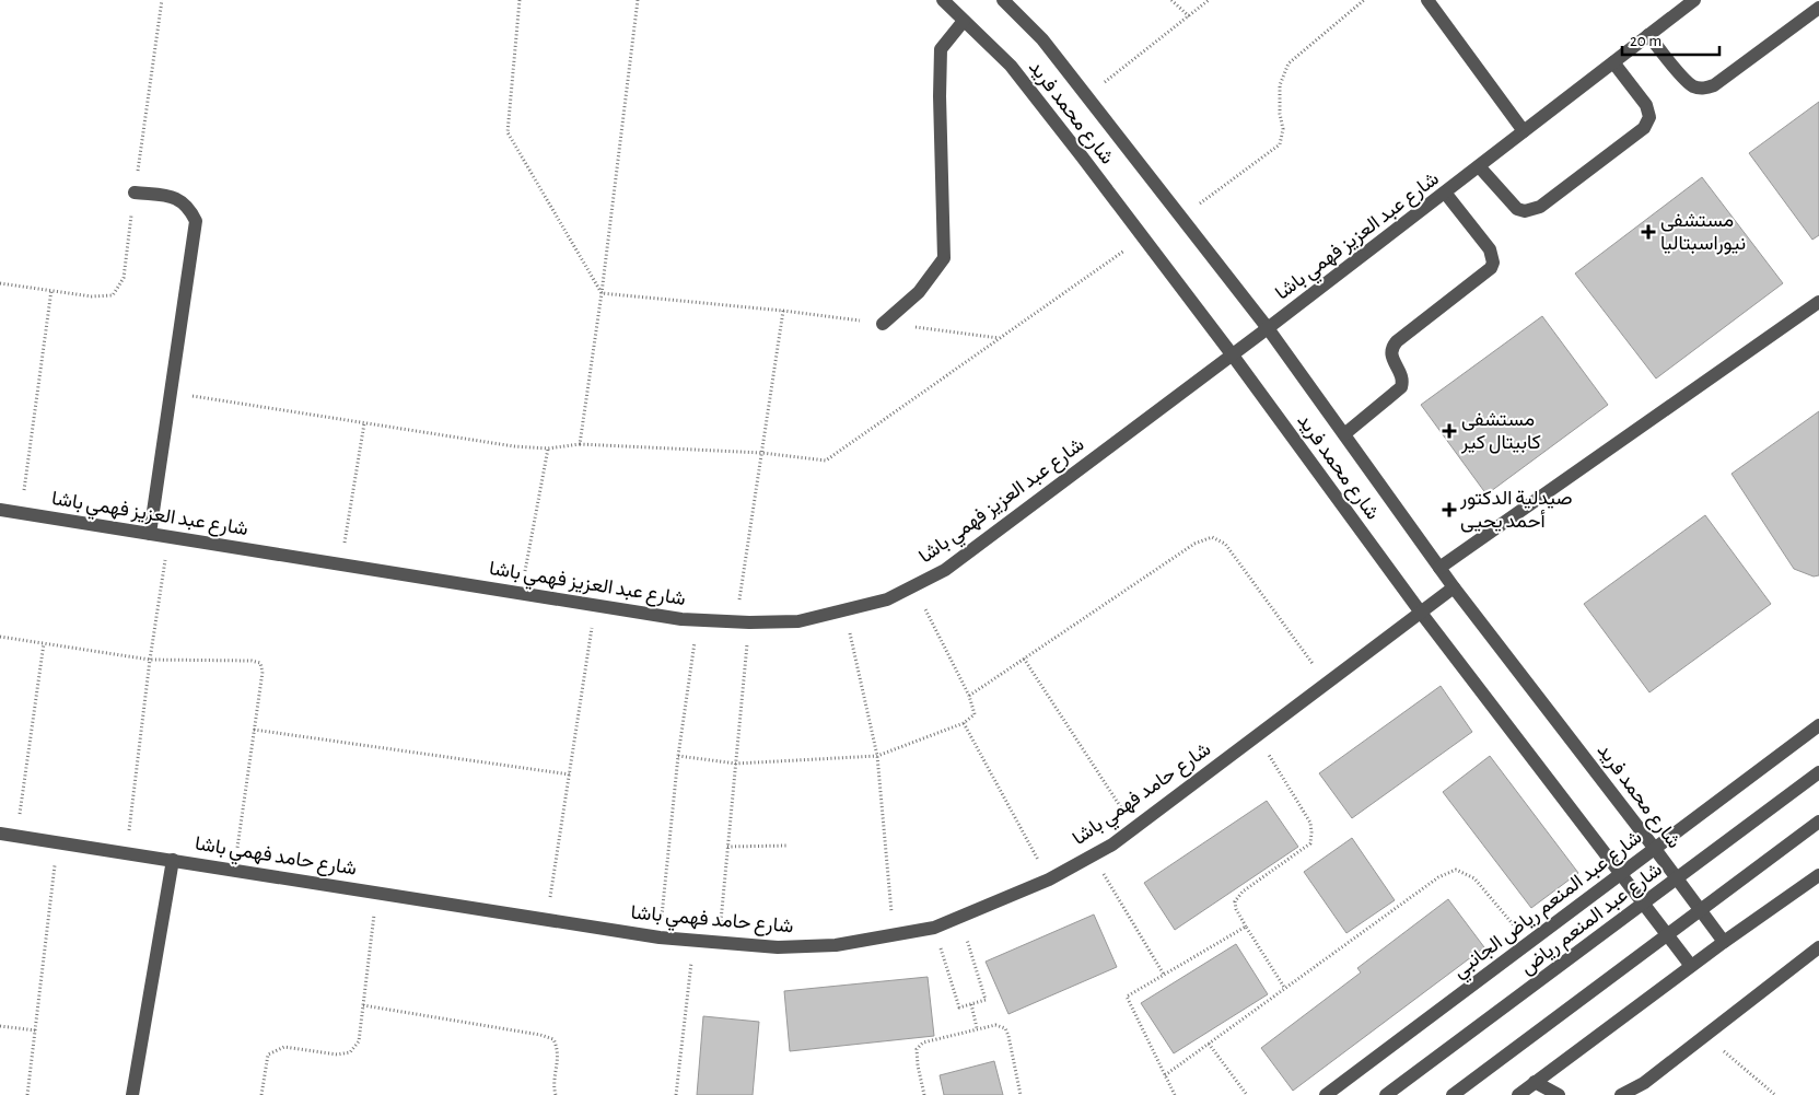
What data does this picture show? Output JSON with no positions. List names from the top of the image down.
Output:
{
  "streets": {
    "street": [
      "شارع محمد فريد",
      "شارع عبد العزيز فهمي باشا",
      "شارع حامد فهمي باشا",
      "شارع عبد المنعم رياض الجانبي",
      "شارع عبد المنعم رياض"
    ]
  },
  "crossings": [
    ["شارع محمد فريد", "شارع عبد العزيز فهمي باشا"],
    ["شارع محمد فريد", "شارع حامد فهمي باشا"],
    ["شارع محمد فريد", "شارع عبد المنعم رياض الجانبي"],
    ["شارع محمد فريد", "شارع عبد المنعم رياض"]
  ],
  "places": {
    "health": ["مستشفى نيوراسبتاليا", "مستشفى كابيتال كير", "صيدلية الدكتور أحمد يحيى"]
  },
  "scale_bar": "20 m"
}
